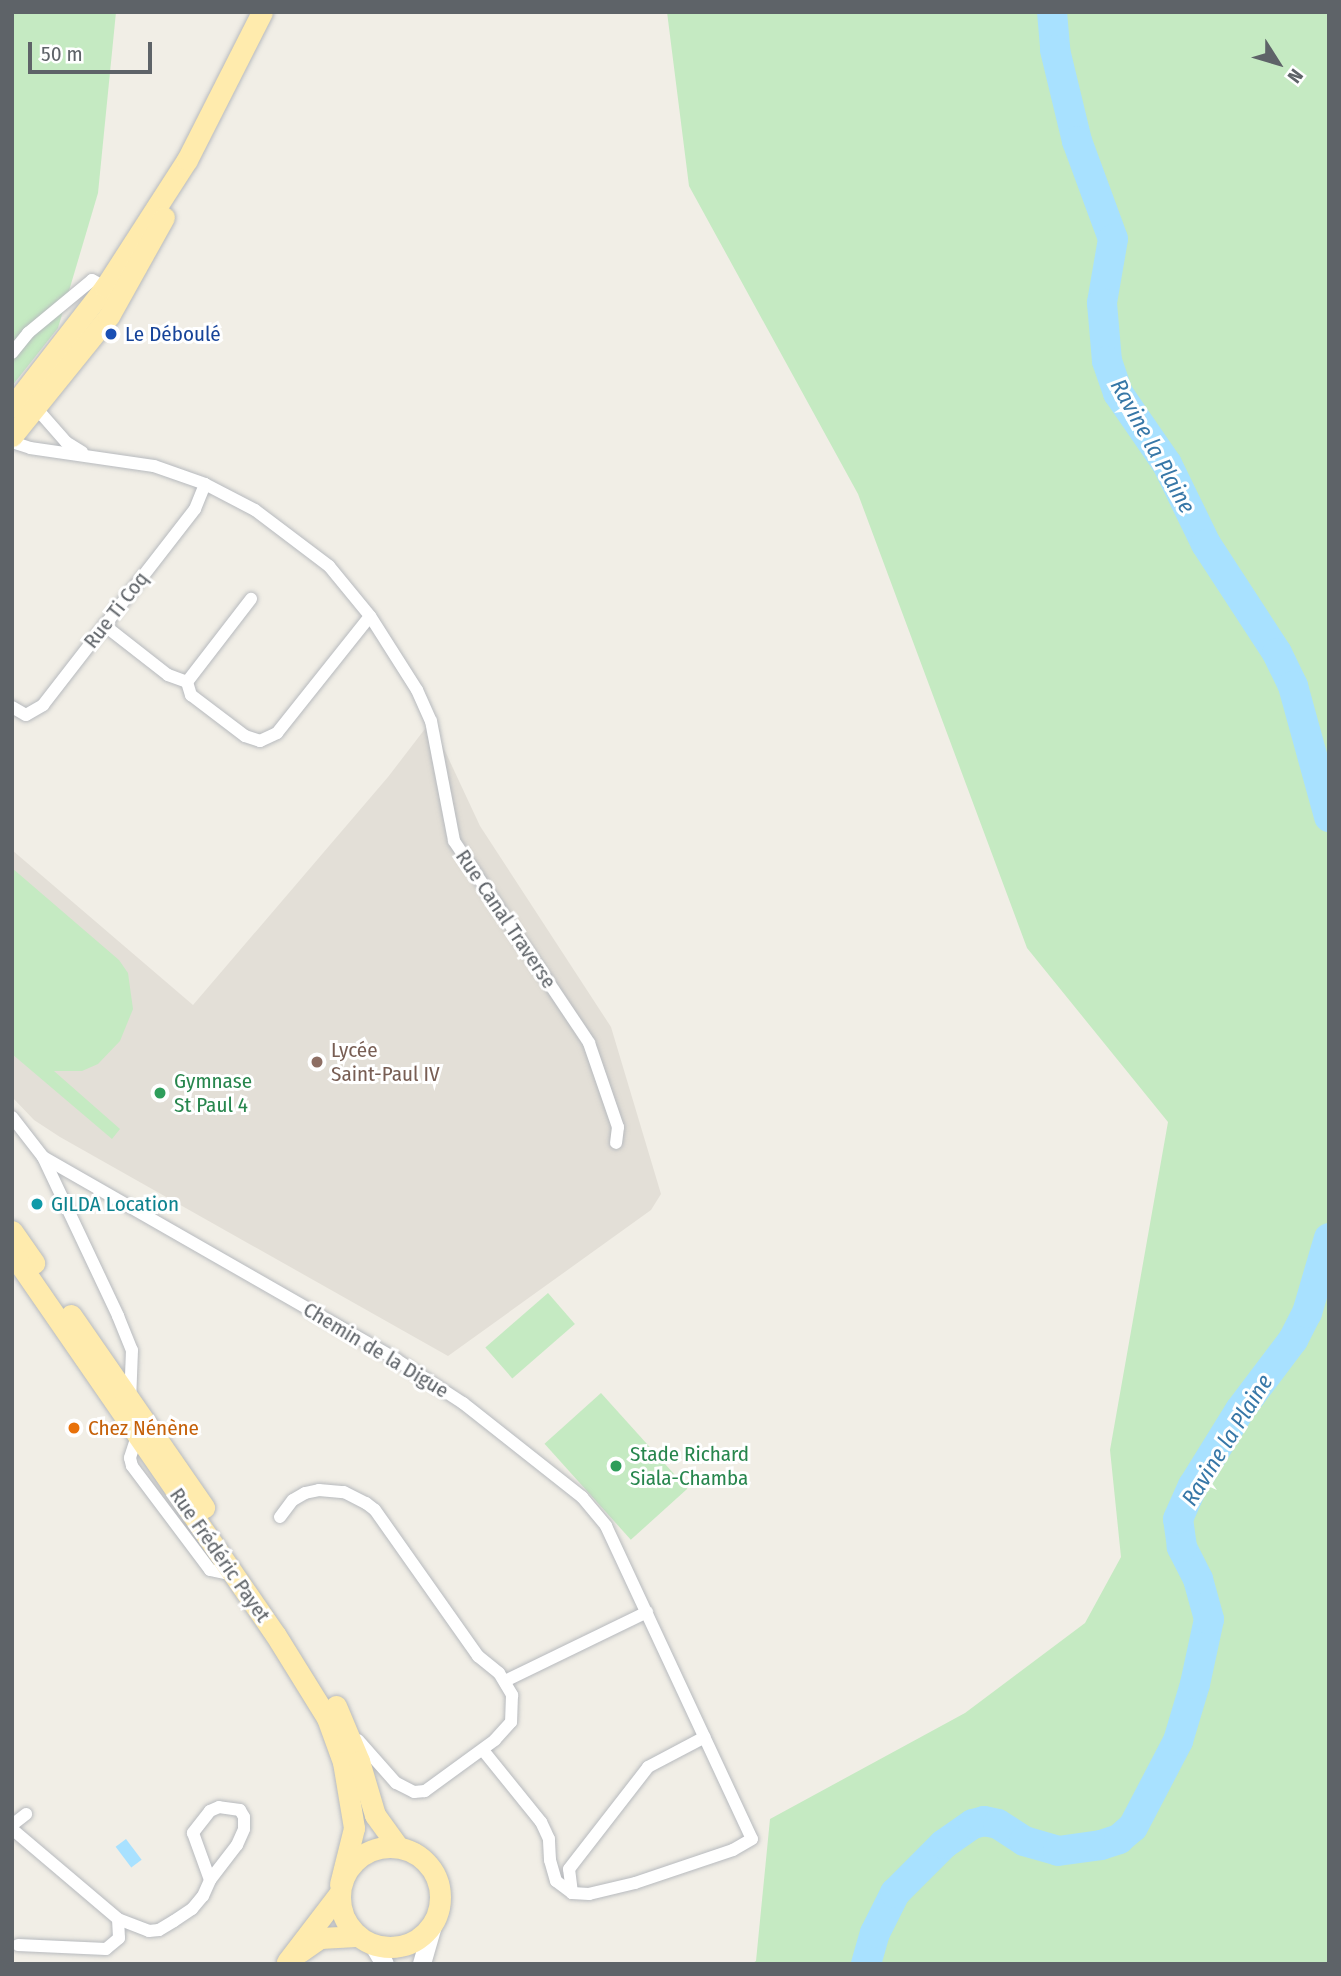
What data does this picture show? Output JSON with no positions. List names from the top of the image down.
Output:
{
  "streets": {
    "main road": ["Rue Frédéric Payet"],
    "street": ["Rue Ti Coq", "Rue Canal Traverse", "Chemin de la Digue"]
  },
  "crossings": [
    ["Rue Ti Coq", "Rue Canal Traverse"],
    ["Chemin de la Digue", "Rue Frédéric Payet"]
  ],
  "water": ["Ravine la Plaine"],
  "places": [
    "Le Déboulé",
    "Lycée Saint-Paul IV",
    "Gymnase St Paul 4",
    "GILDA Location",
    "Chez Nénène",
    "Stade Richard Siala-Chamba"
  ],
  "scale_bar": "50 m",
  "north": "bottom right"
}
